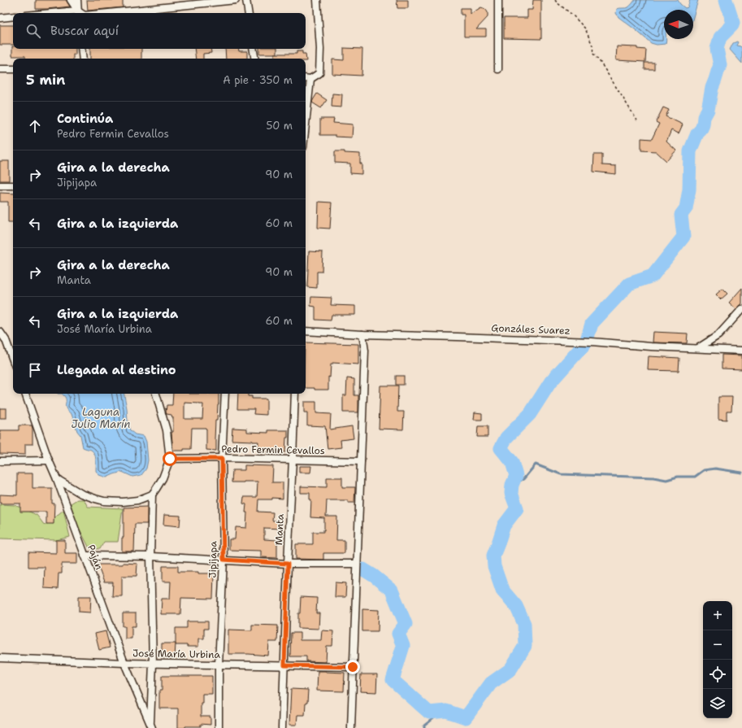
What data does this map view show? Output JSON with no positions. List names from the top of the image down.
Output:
{
  "streets": {
    "street": [
      "Gonzáles Suarez",
      "Pedro Fermin Cevallos",
      "Manta",
      "Paján",
      "Jipijapa",
      "José María Urbina"
    ]
  },
  "crossings": [
    ["Pedro Fermin Cevallos", "Manta"],
    ["Pedro Fermin Cevallos", "Jipijapa"],
    ["Manta", "José María Urbina"],
    ["Paján", "José María Urbina"],
    ["Jipijapa", "José María Urbina"]
  ],
  "water": ["Laguna Julio Marín"],
  "north": "left",
  "page": {
    "search": "Buscar aquí",
    "heading": ["5 min", "A pie · 350 m"],
    "list": [
      ["Continúa", "Pedro Fermin Cevallos", "50 m"],
      ["Gira a la derecha", "Jipijapa", "90 m"],
      ["Gira a la izquierda", "60 m"],
      ["Gira a la derecha", "Manta", "90 m"],
      ["Gira a la izquierda", "José María Urbina", "60 m"],
      "Llegada al destino"
    ],
    "map_buttons": ["+", "−"]
  }
}
